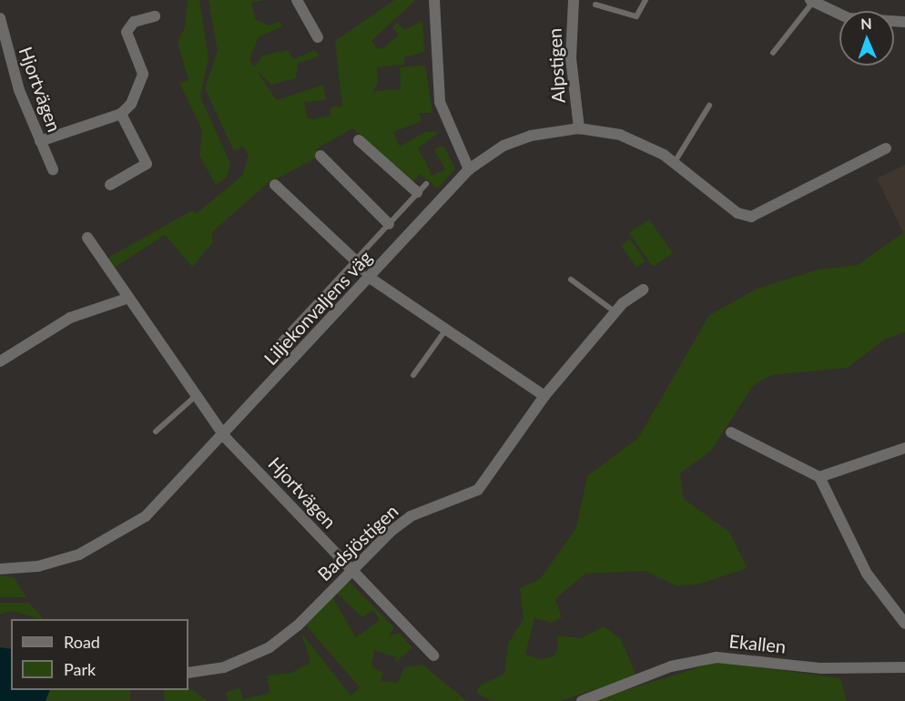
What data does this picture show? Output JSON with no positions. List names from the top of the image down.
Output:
{
  "streets": {
    "street": [
      "Alpstigen",
      "Hjortvägen",
      "Liljekonvaljens väg",
      "Badsjöstigen",
      "Ekallen"
    ]
  },
  "crossings": [
    ["Alpstigen", "Liljekonvaljens väg"],
    ["Hjortvägen", "Liljekonvaljens väg"],
    ["Hjortvägen", "Badsjöstigen"]
  ],
  "legend": ["Road", "Park"],
  "north": "top"
}
